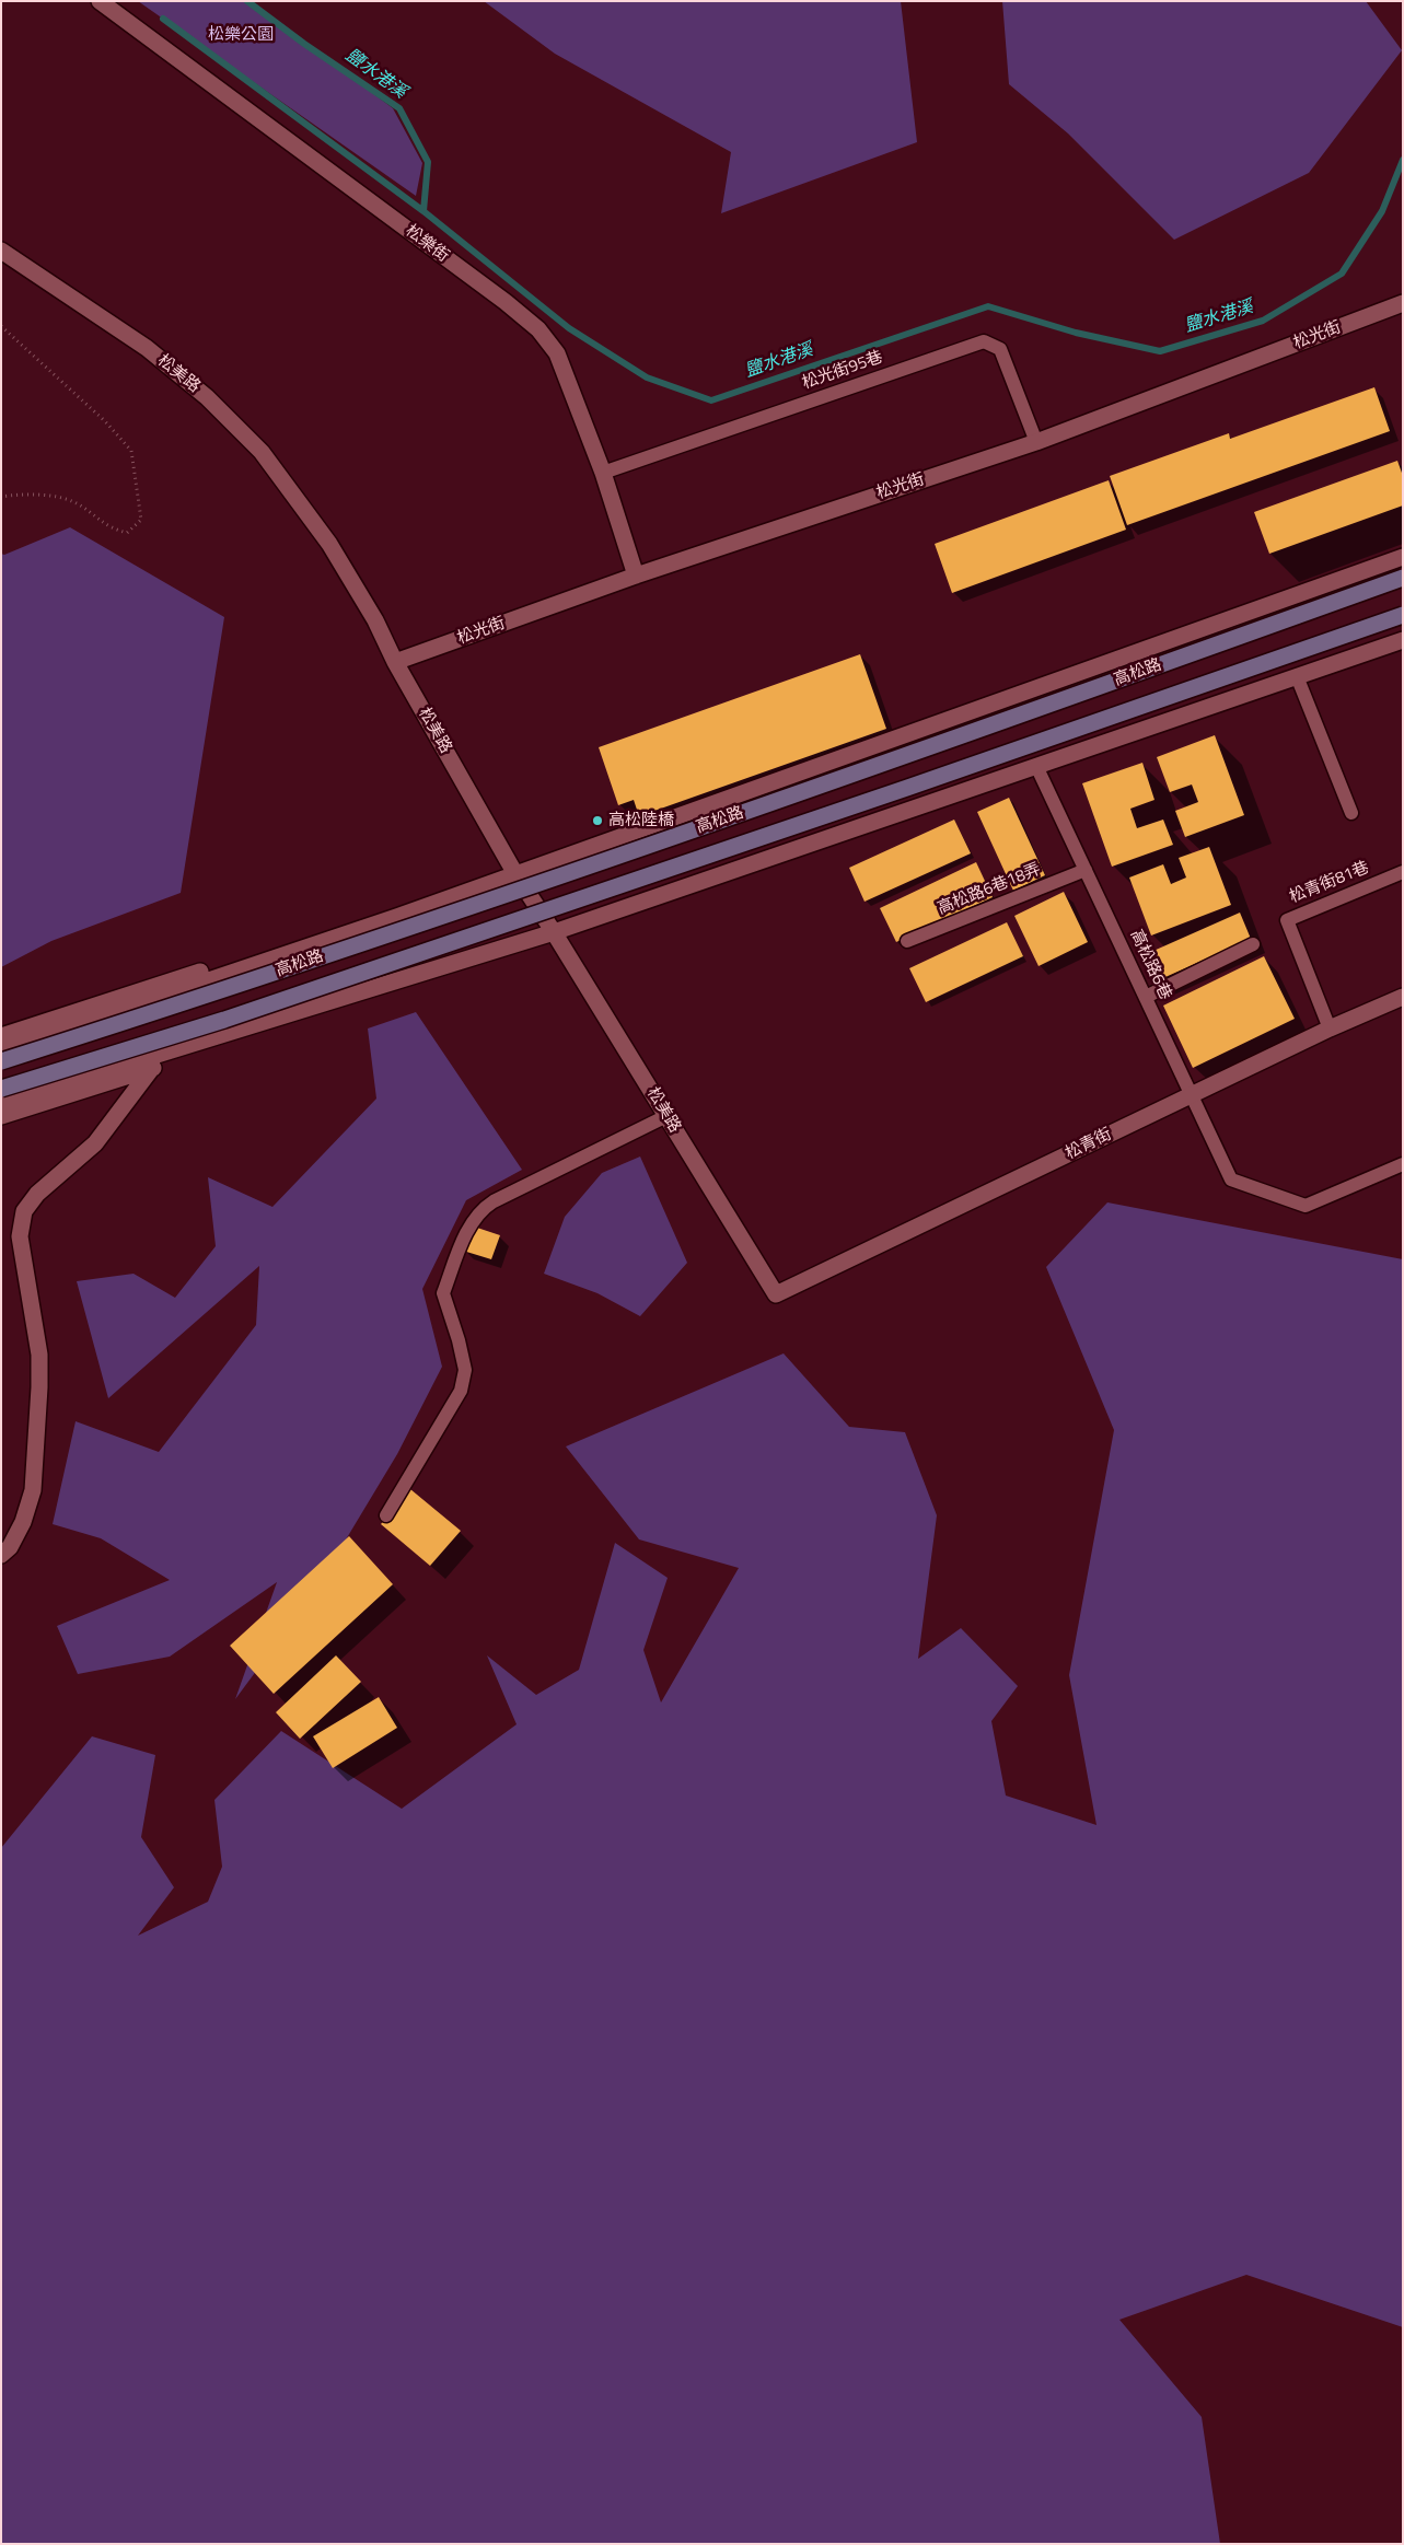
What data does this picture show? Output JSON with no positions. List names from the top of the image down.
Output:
{
  "streets": {
    "street": [
      "松樂街",
      "松光街",
      "松美路",
      "高松路",
      "松青街"
    ],
    "lane": [
      "松光街95巷",
      "松青街81巷",
      "高松路6巷18弄",
      "高松路6巷"
    ]
  },
  "crossings": [
    ["松樂街", "松光街"],
    ["松樂街", "松光街95巷"],
    ["松光街", "松光街95巷"],
    ["松光街", "松美路"],
    ["松美路", "高松路"],
    ["松美路", "松青街"],
    ["松青街81巷", "松青街"],
    ["高松路6巷18弄", "高松路6巷"],
    ["高松路6巷", "松青街"]
  ],
  "water": ["鹽水港溪"],
  "parks": ["松樂公園"],
  "places": ["高松陸橋"]
}
